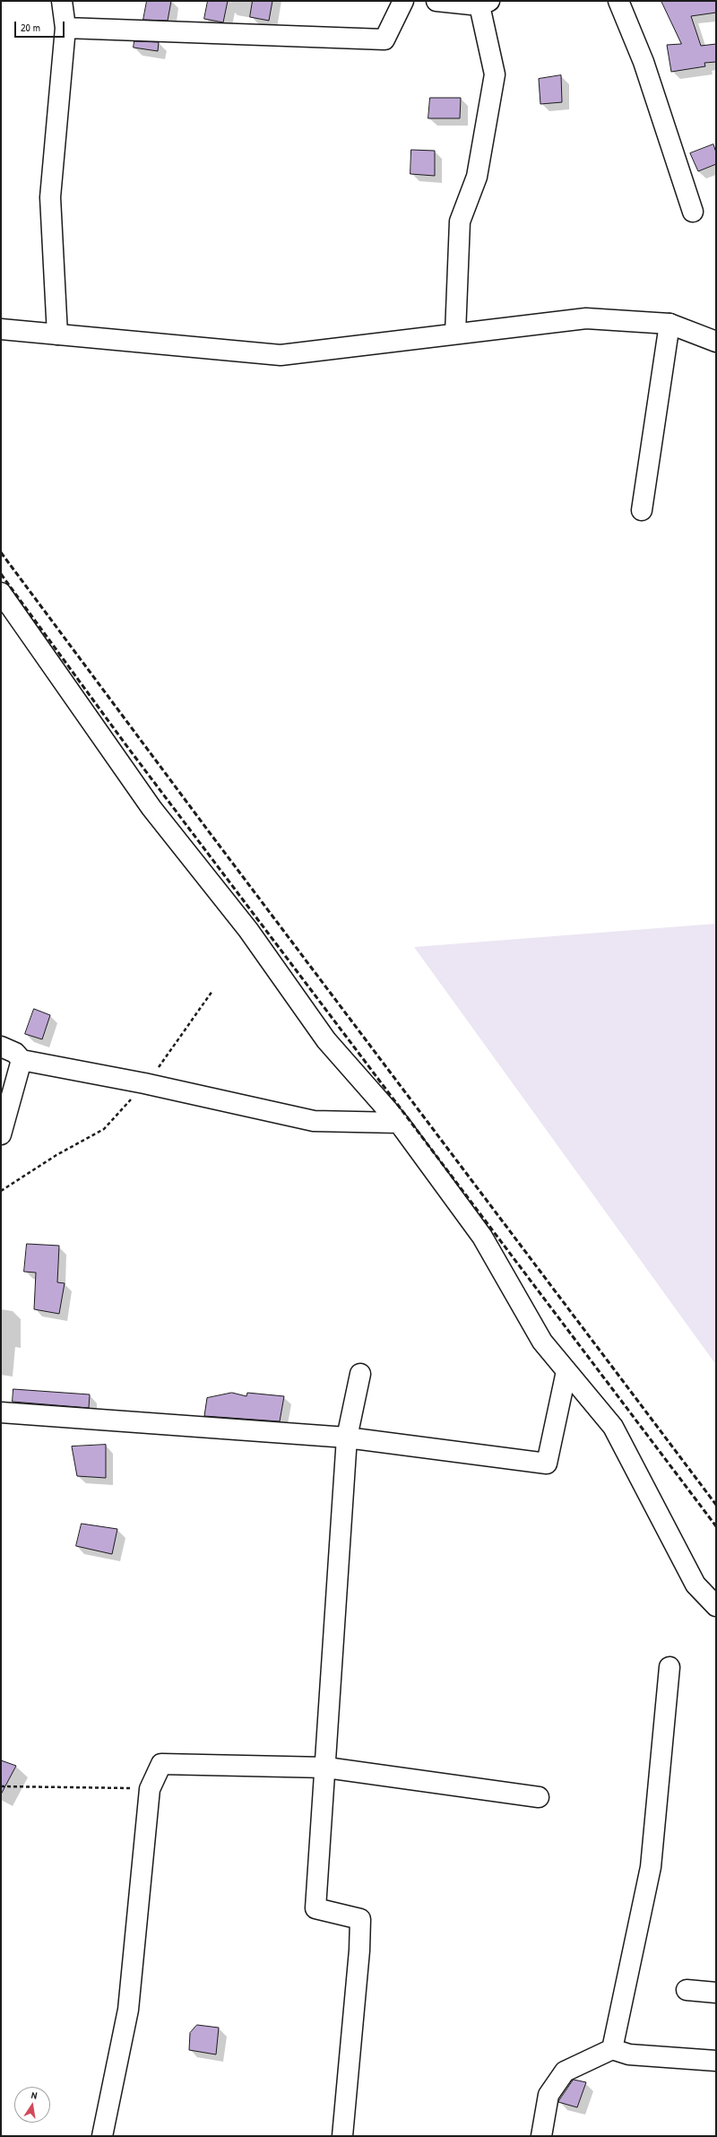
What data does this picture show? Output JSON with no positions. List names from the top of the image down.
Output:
{
  "scale_bar": "20 m",
  "north": "top"
}
